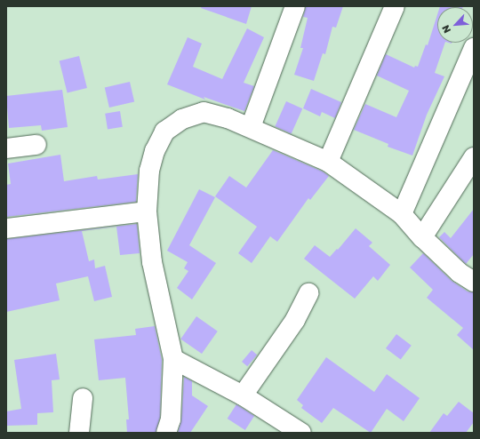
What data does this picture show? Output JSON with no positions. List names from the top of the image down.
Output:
{
  "north": "bottom left"
}
